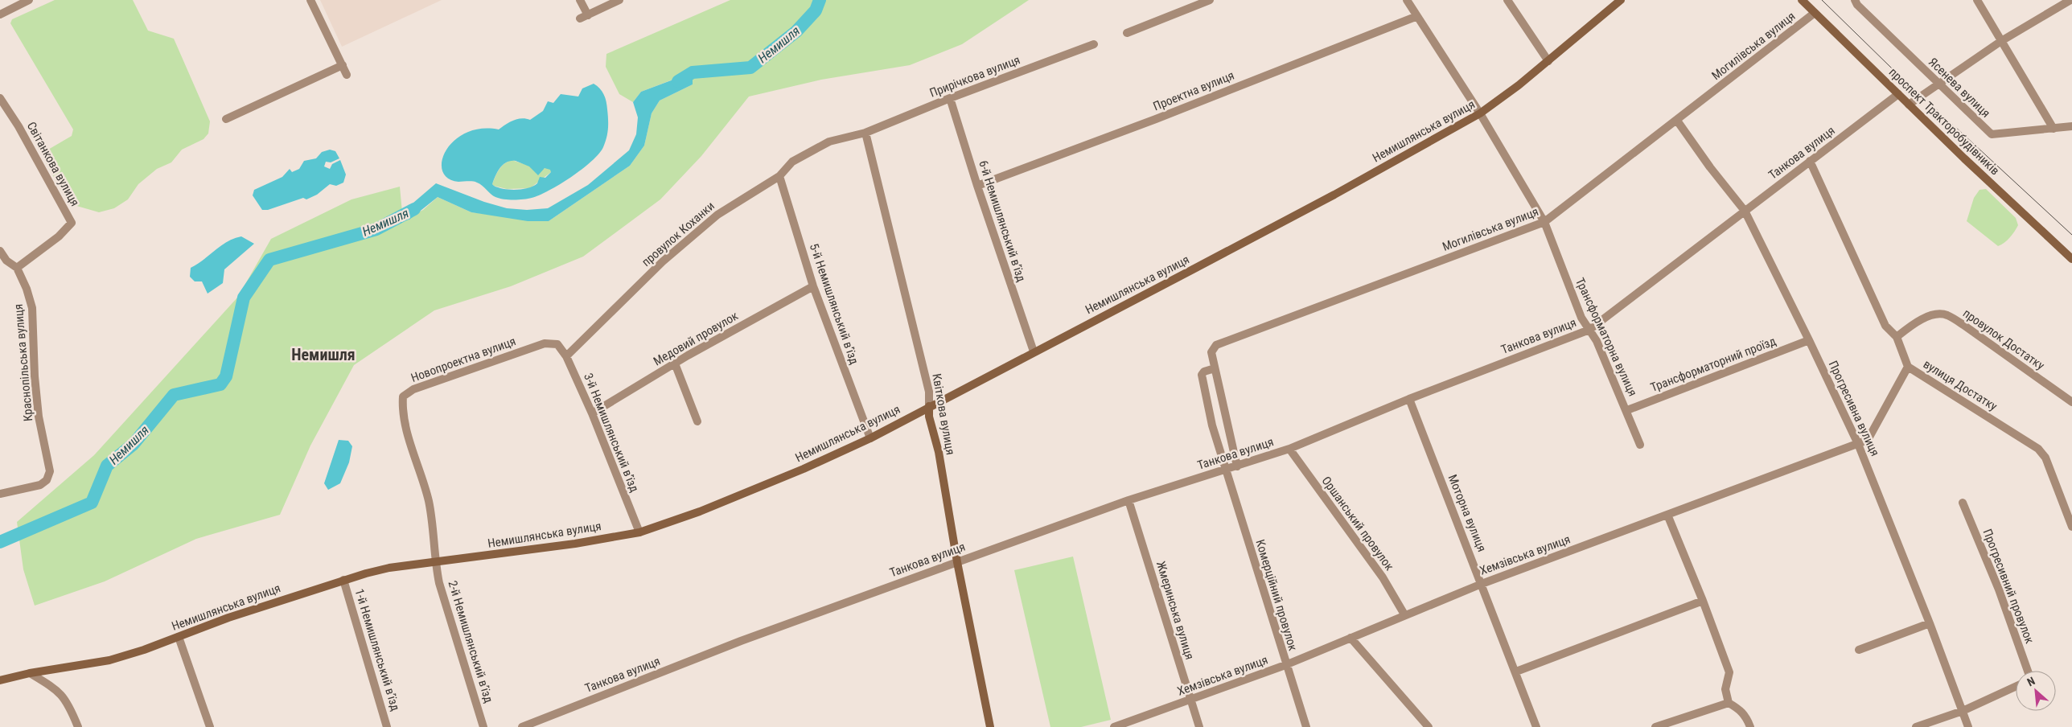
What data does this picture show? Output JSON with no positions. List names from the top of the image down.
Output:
{
  "streets": {
    "street": [
      "Могилівська вулиця",
      "Прирічкова вулиця",
      "Ясенева вулиця",
      "Проектна вулиця",
      "проспект Тракторобудівників",
      "Немишлянська вулиця",
      "Танкова вулиця",
      "Світанкова вулиця",
      "6-й Немишлянський в’їзд",
      "провулок Коханки",
      "5-й Немишлянський в’їзд",
      "Трансформаторна вулиця",
      "Медовий провулок",
      "провулок Достатку",
      "Новопроектна вулиця",
      "Краснопільська вулиця",
      "Трансформаторний проїзд",
      "вулиця Достатку",
      "Прогресивна вулиця",
      "Квіткова вулиця",
      "3-й Немишлянський в’їзд",
      "Моторна вулиця",
      "Оршанський провулок",
      "Хемзівська вулиця",
      "Прогресивний провулок",
      "Комерційний провулок",
      "Жмеринська вулиця",
      "2-й Немишлянський в’їзд",
      "1-й Немишлянський в’їзд"
    ]
  },
  "crossings": [
    ["Могилівська вулиця", "проспект Тракторобудівників"],
    ["Могилівська вулиця", "Трансформаторна вулиця"],
    ["Могилівська вулиця", "Прогресивна вулиця"],
    ["Могилівська вулиця", "Комерційний провулок"],
    ["Прирічкова вулиця", "6-й Немишлянський в’їзд"],
    ["Прирічкова вулиця", "провулок Коханки"],
    ["Прирічкова вулиця", "Квіткова вулиця"],
    ["Проектна вулиця", "6-й Немишлянський в’їзд"],
    ["Проектна вулиця", "Трансформаторна вулиця"],
    ["проспект Тракторобудівників", "Танкова вулиця"],
    ["Немишлянська вулиця", "6-й Немишлянський в’їзд"],
    ["Немишлянська вулиця", "5-й Немишлянський в’їзд"],
    ["Немишлянська вулиця", "Трансформаторна вулиця"],
    ["Немишлянська вулиця", "Новопроектна вулиця"],
    ["Немишлянська вулиця", "Квіткова вулиця"],
    ["Немишлянська вулиця", "3-й Немишлянський в’їзд"],
    ["Немишлянська вулиця", "2-й Немишлянський в’їзд"],
    ["Немишлянська вулиця", "1-й Немишлянський в’їзд"],
    ["Танкова вулиця", "Трансформаторна вулиця"],
    ["Танкова вулиця", "вулиця Достатку"],
    ["Танкова вулиця", "Прогресивна вулиця"],
    ["Танкова вулиця", "Квіткова вулиця"],
    ["Танкова вулиця", "Моторна вулиця"],
    ["Танкова вулиця", "Оршанський провулок"],
    ["Танкова вулиця", "Комерційний провулок"],
    ["Танкова вулиця", "Жмеринська вулиця"],
    ["Світанкова вулиця", "Краснопільська вулиця"],
    ["провулок Коханки", "5-й Немишлянський в’їзд"],
    ["провулок Коханки", "Квіткова вулиця"],
    ["провулок Коханки", "3-й Немишлянський в’їзд"],
    ["5-й Немишлянський в’їзд", "Медовий провулок"],
    ["Трансформаторна вулиця", "Трансформаторний проїзд"],
    ["Медовий провулок", "3-й Немишлянський в’їзд"],
    ["провулок Достатку", "вулиця Достатку"],
    ["Новопроектна вулиця", "3-й Немишлянський в’їзд"],
    ["Новопроектна вулиця", "2-й Немишлянський в’їзд"],
    ["Трансформаторний проїзд", "Прогресивна вулиця"],
    ["вулиця Достатку", "Хемзівська вулиця"],
    ["Прогресивна вулиця", "Хемзівська вулиця"],
    ["Моторна вулиця", "Хемзівська вулиця"],
    ["Оршанський провулок", "Хемзівська вулиця"],
    ["Хемзівська вулиця", "Комерційний провулок"],
    ["Хемзівська вулиця", "Жмеринська вулиця"]
  ],
  "districts": ["Немишля"],
  "water": ["Немишля"],
  "north": "top left"
}
